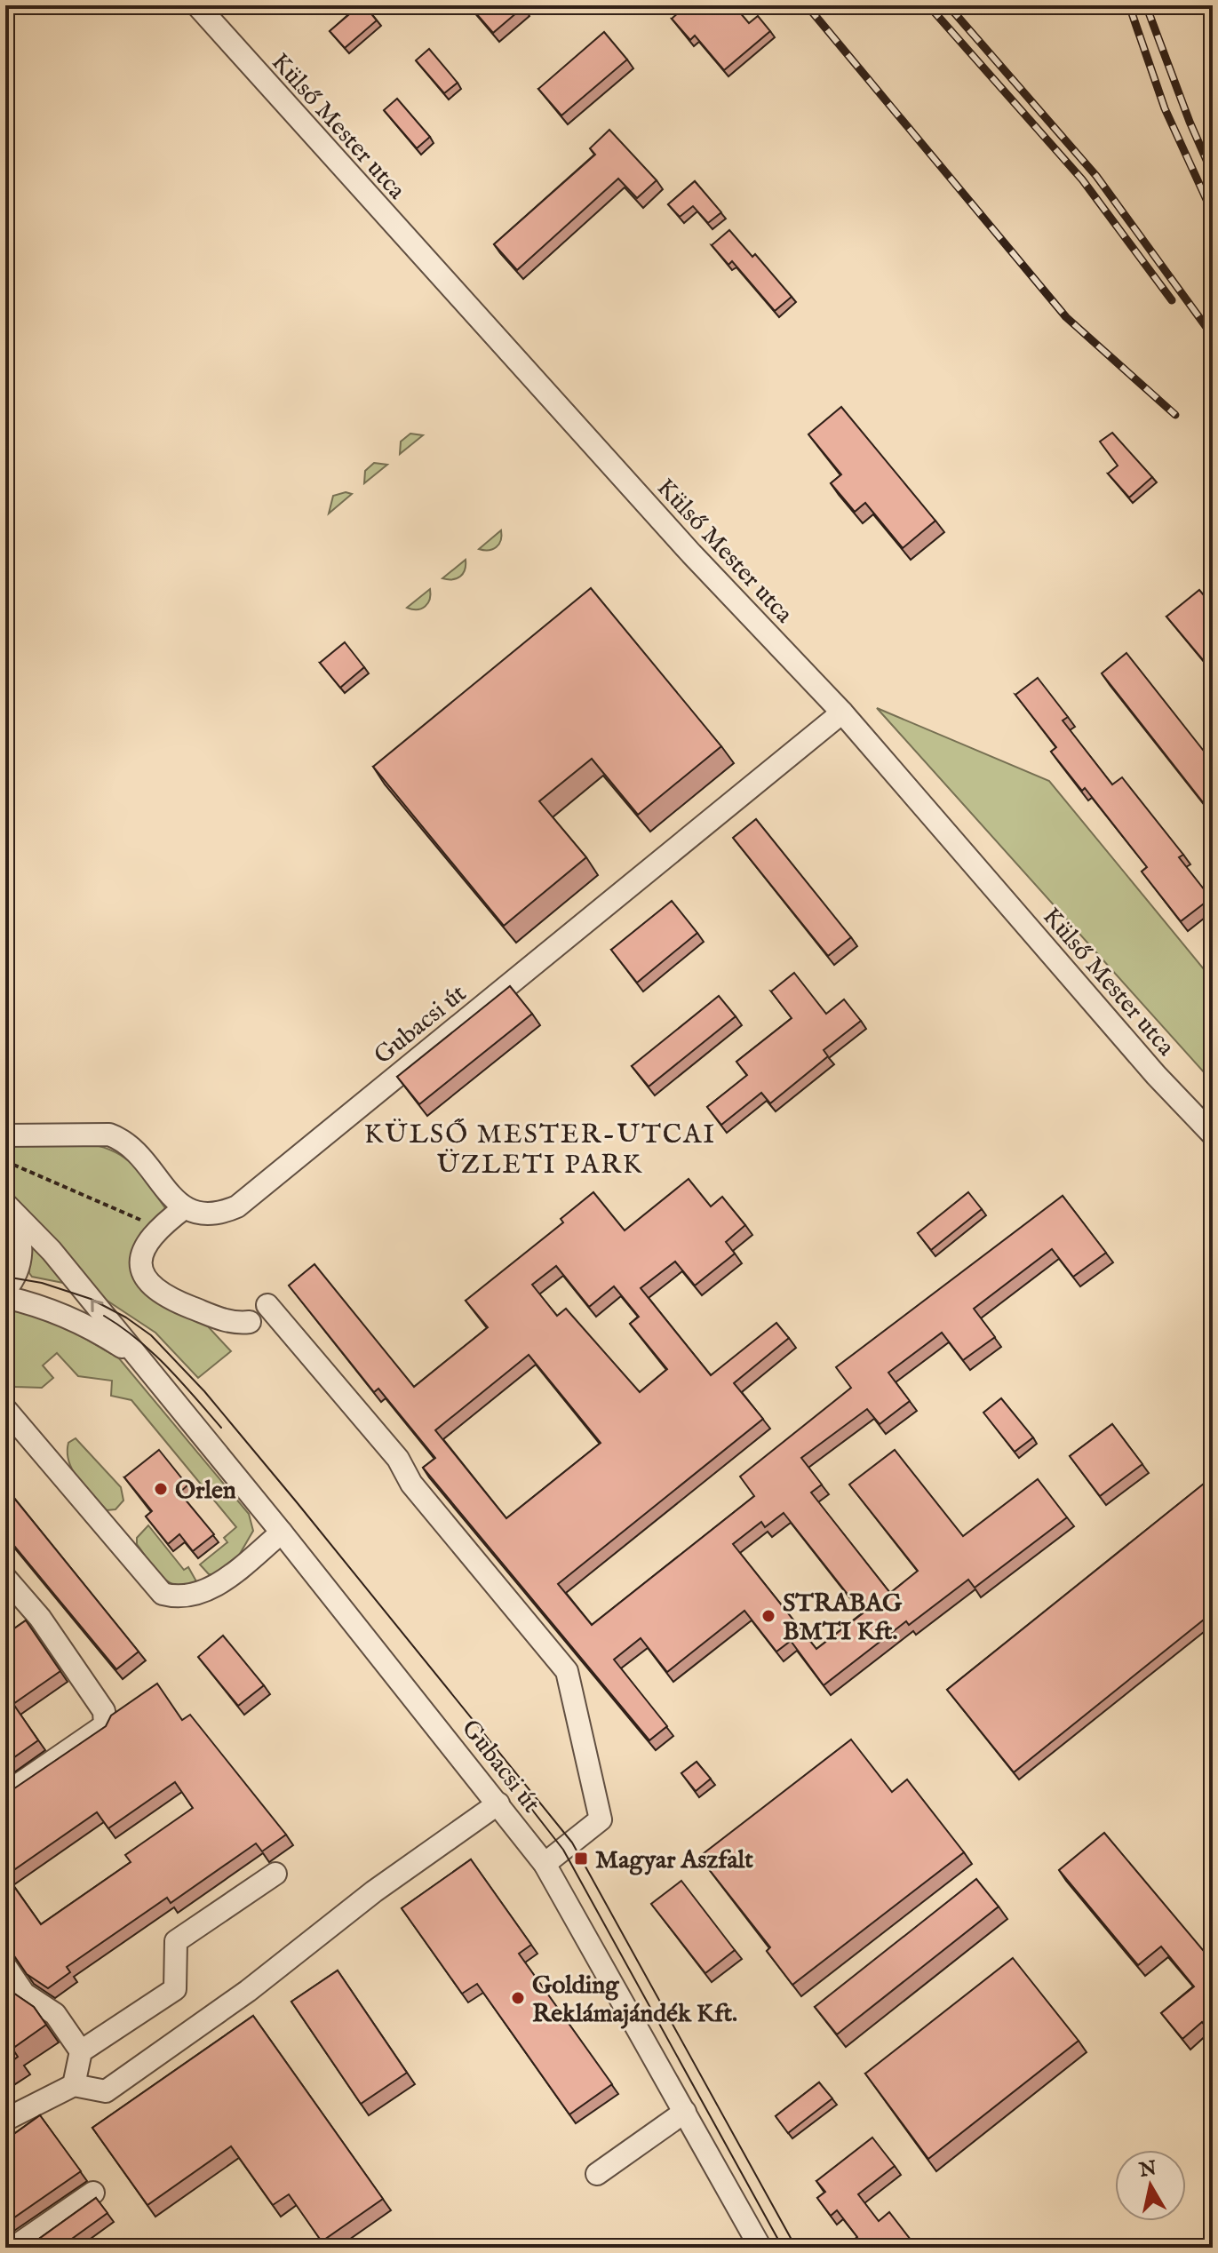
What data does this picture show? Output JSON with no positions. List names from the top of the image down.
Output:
{
  "streets": {
    "street": ["Külső Mester utca", "Gubacsi út"]
  },
  "crossings": [
    ["Külső Mester utca", "Gubacsi út"]
  ],
  "districts": ["KÜLSŐ MESTER-UTCAI ÜZLETI PARK"],
  "places": {
    "other": ["Orlen", "STRABAG BMTI Kft.", "Golding Reklámajándék Kft."],
    "transit": ["Magyar Aszfalt"]
  },
  "north": "top"
}
